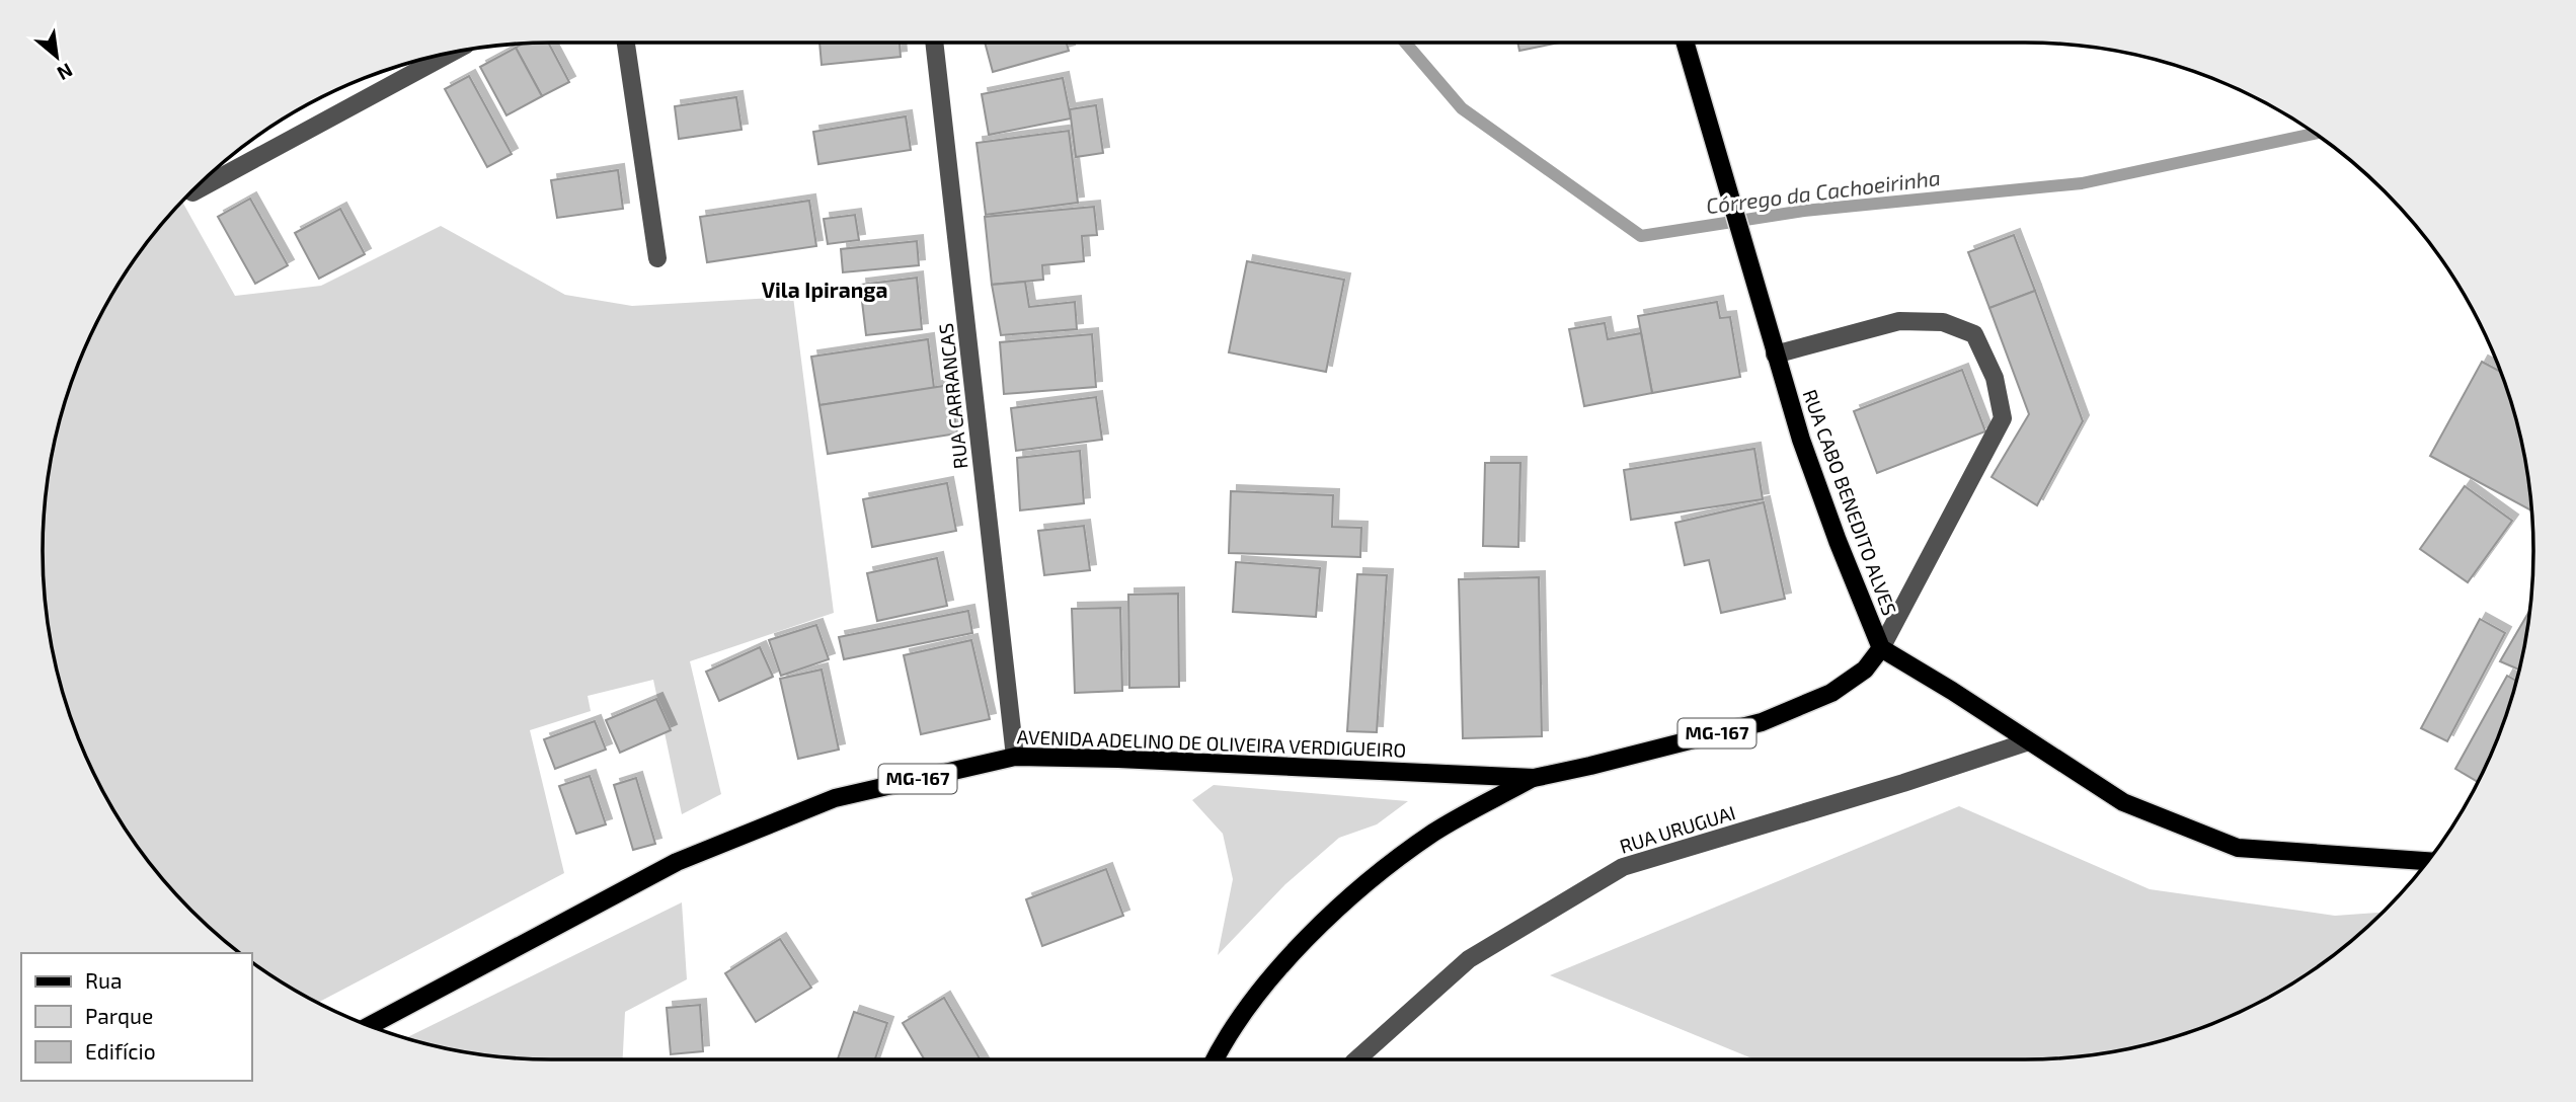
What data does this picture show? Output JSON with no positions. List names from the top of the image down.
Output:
{
  "streets": {
    "main road": ["RUA CABO BENEDITO ALVES", "MG-167", "AVENIDA ADELINO DE OLIVEIRA VERDIGUEIRO"],
    "street": ["RUA CARRANCAS", "RUA URUGUAI"]
  },
  "crossings": [
    ["RUA CARRANCAS", "AVENIDA ADELINO DE OLIVEIRA VERDIGUEIRO"],
    ["RUA CABO BENEDITO ALVES", "AVENIDA ADELINO DE OLIVEIRA VERDIGUEIRO"],
    ["RUA CABO BENEDITO ALVES", "RUA URUGUAI"]
  ],
  "districts": ["Vila Ipiranga"],
  "water": ["Córrego da Cachoeirinha"],
  "legend": ["Rua", "Parque", "Edifício"],
  "north": "bottom right"
}
